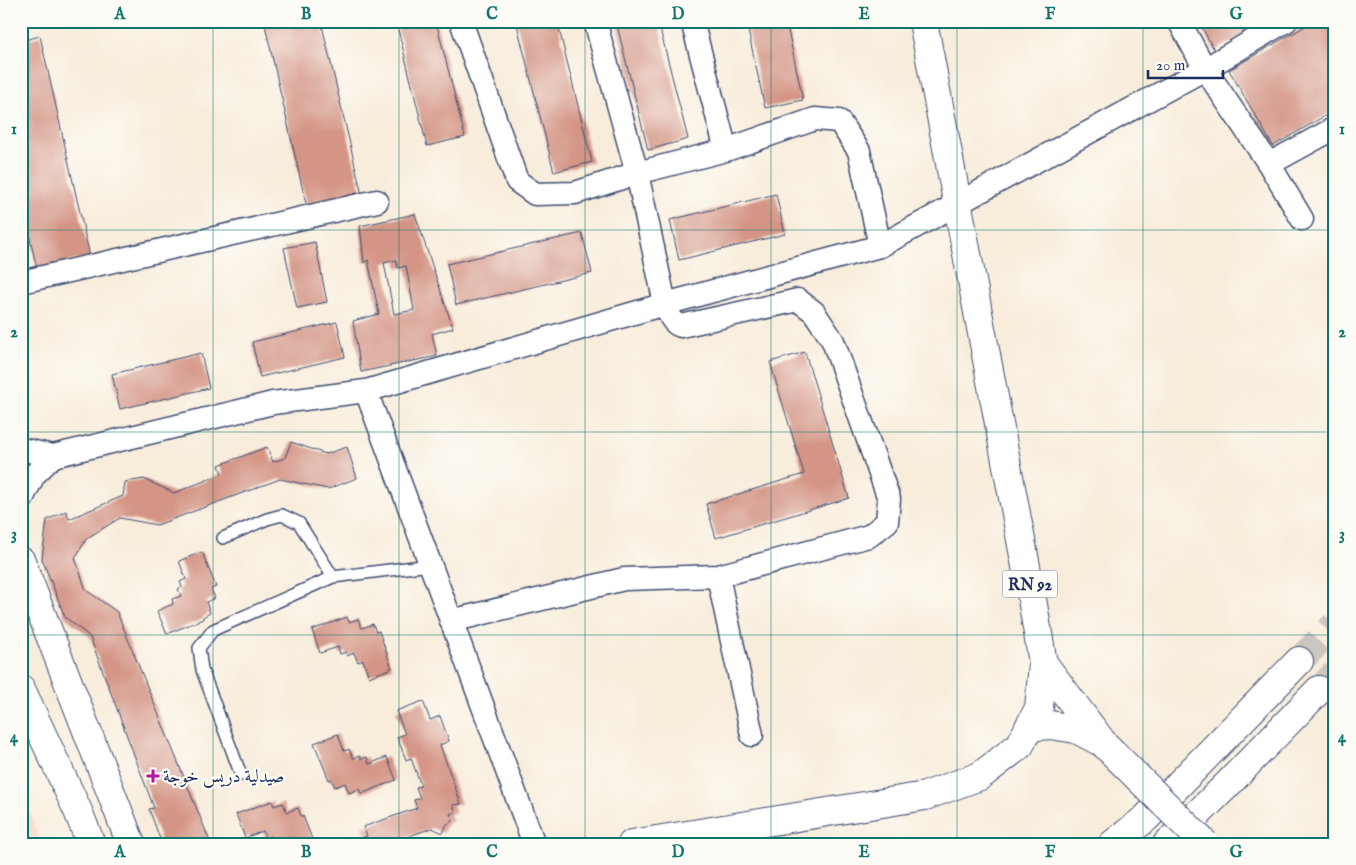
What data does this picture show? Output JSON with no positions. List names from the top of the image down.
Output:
{
  "streets": {
    "main road": ["RN 92"]
  },
  "places": {
    "health": ["صيدلية دريس خوجة"]
  },
  "scale_bar": "20 m",
  "grid": {
    "columns": [
      "A",
      "B",
      "C",
      "D",
      "E",
      "F",
      "G"
    ],
    "rows": [
      "1",
      "2",
      "3",
      "4"
    ]
  }
}
